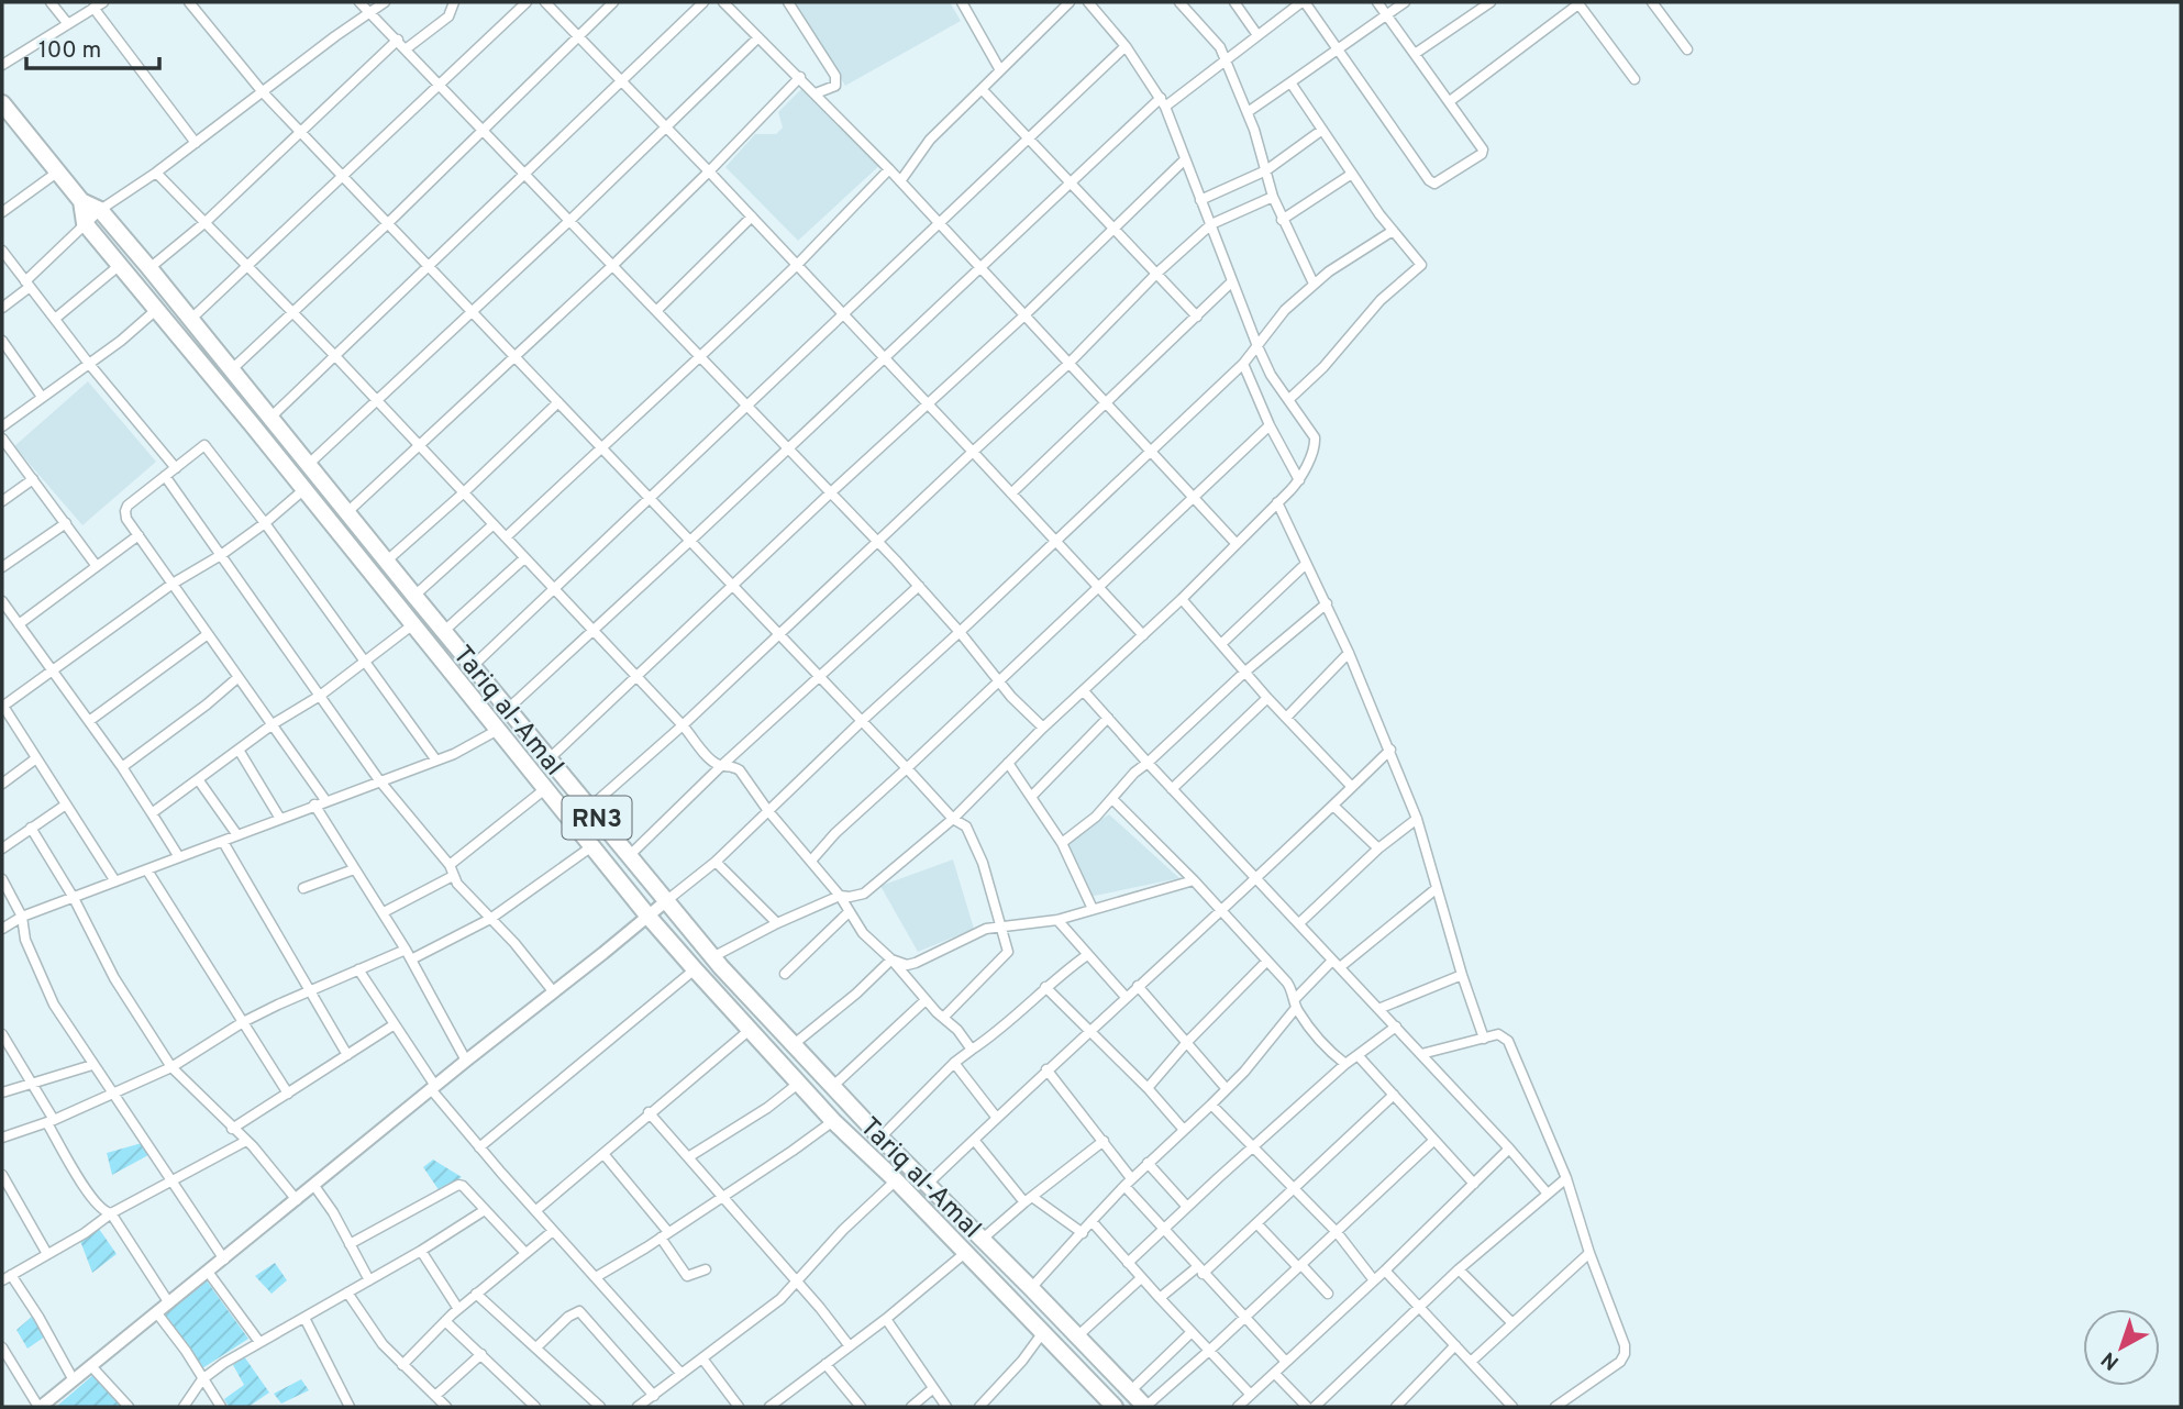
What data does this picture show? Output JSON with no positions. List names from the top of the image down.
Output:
{
  "streets": {
    "highway": ["Tariq al-Amal", "RN3"]
  },
  "scale_bar": "100 m",
  "north": "bottom left"
}
